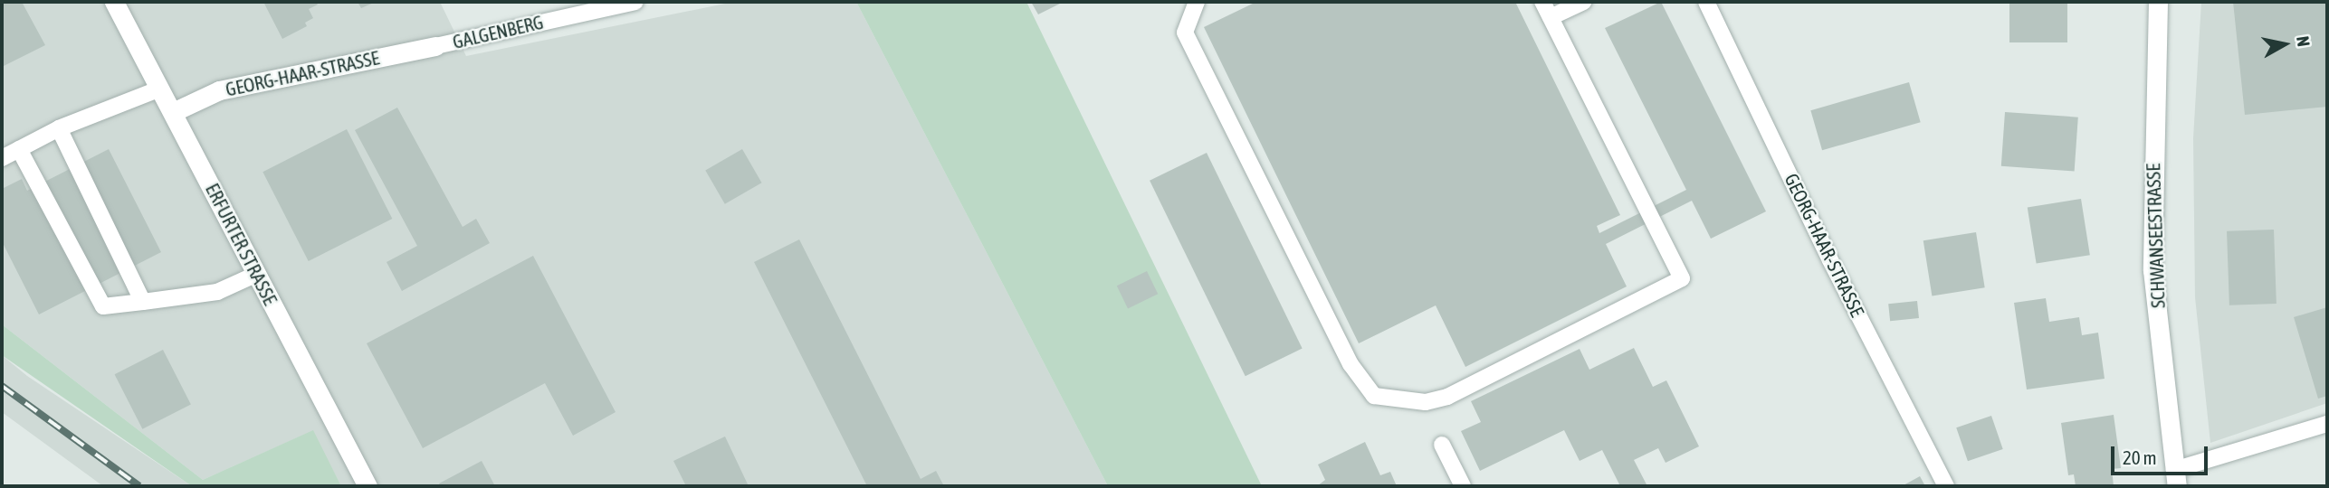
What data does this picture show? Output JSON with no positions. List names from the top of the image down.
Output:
{
  "streets": {
    "street": ["GEORG-HAAR-STRASSE", "SCHWANSEESTRASSE", "ERFURTER STRASSE"],
    "lane": ["GALGENBERG"]
  },
  "crossings": [
    ["GALGENBERG", "GEORG-HAAR-STRASSE"],
    ["GEORG-HAAR-STRASSE", "ERFURTER STRASSE"]
  ],
  "scale_bar": "20 m",
  "north": "right"
}
